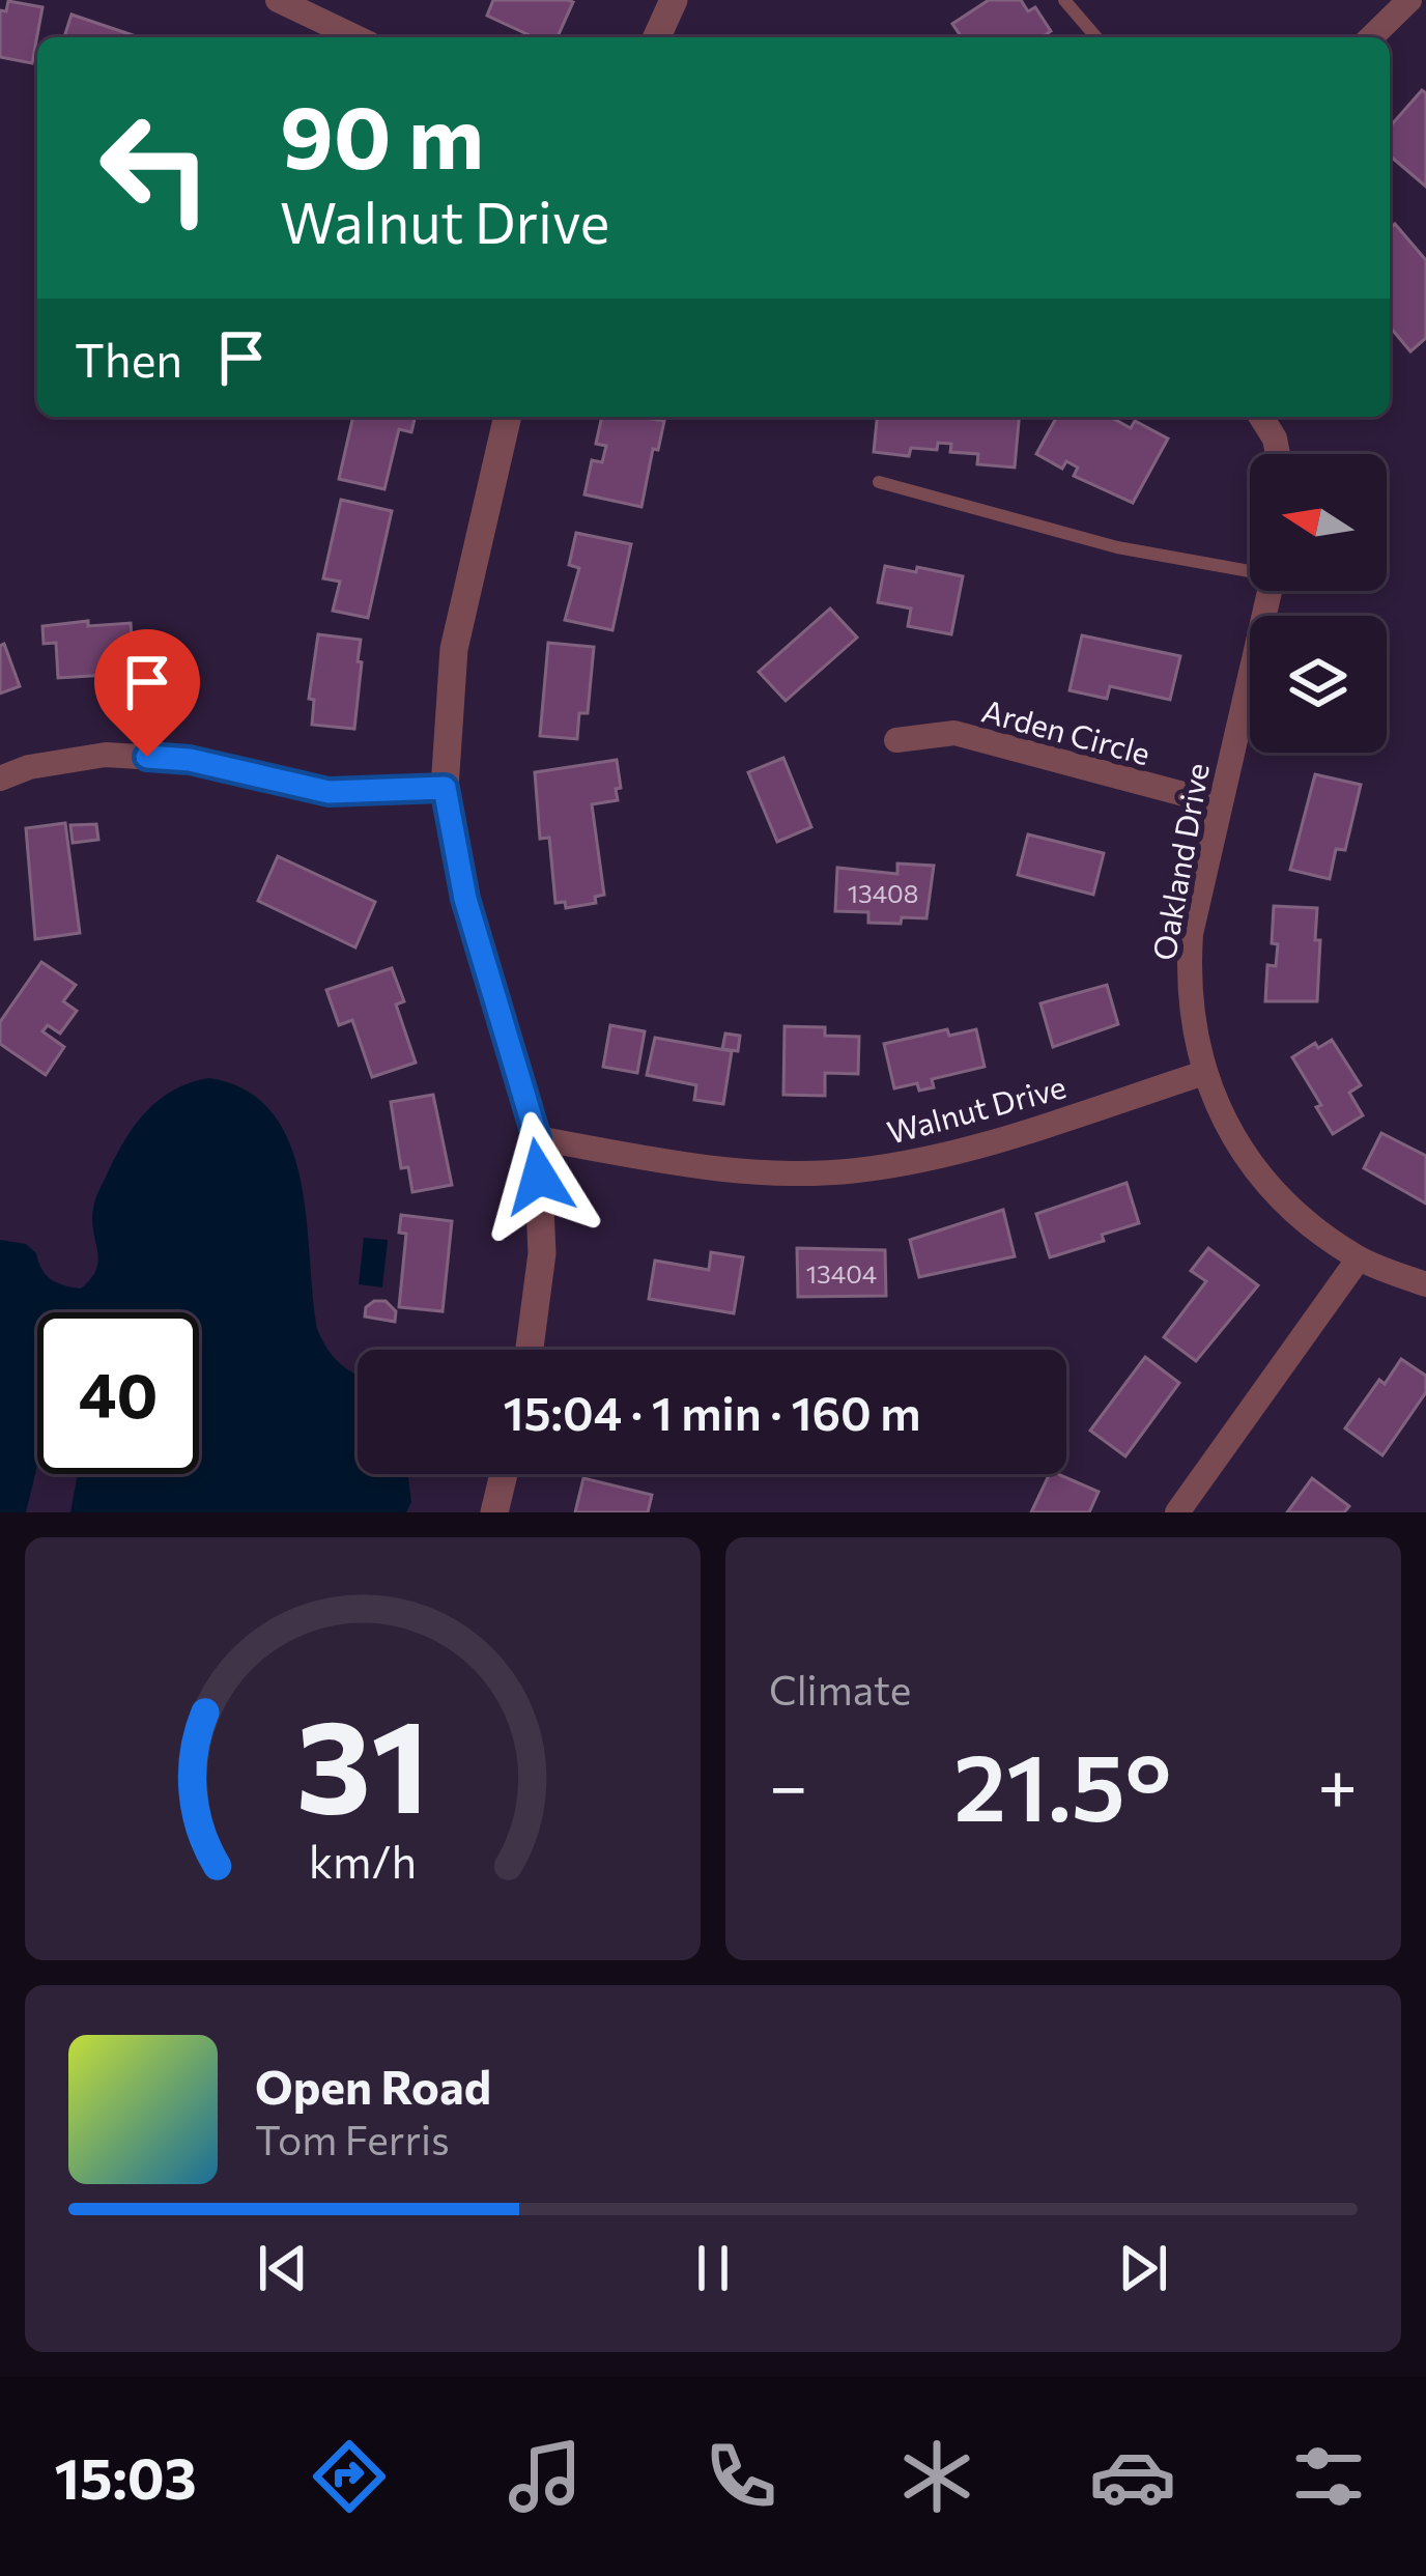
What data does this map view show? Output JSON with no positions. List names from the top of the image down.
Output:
{
  "streets": {
    "street": ["Arden Circle", "Oakland Drive", "Walnut Drive"]
  },
  "crossings": [
    ["Arden Circle", "Oakland Drive"],
    ["Oakland Drive", "Walnut Drive"]
  ],
  "house_numbers": ["13408", "13404"],
  "north": "left",
  "page": {
    "turn": ["90 m", "Walnut Drive"],
    "then": "Then",
    "limit": "40",
    "trip": "15:04 · 1 min · 160 m",
    "tile": "Climate",
    "heat": ["−", "21.5°", "+"],
    "song": ["Open Road", "Tom Ferris"],
    "tabs": "15:03",
    "gauge": ["31", "km/h"]
  }
}
